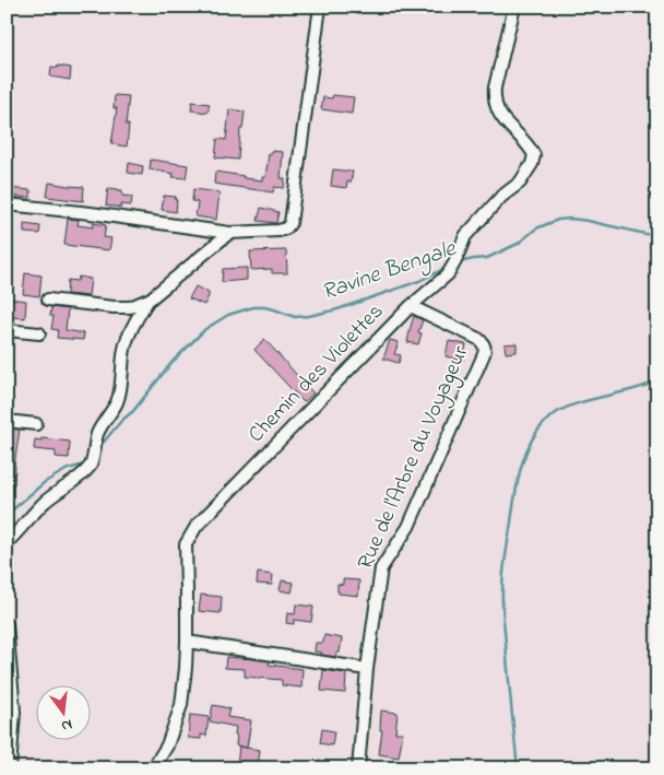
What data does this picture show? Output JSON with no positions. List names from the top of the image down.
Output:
{
  "streets": {
    "street": ["Chemin des Violettes", "Rue de l'Arbre du Voyageur"]
  },
  "crossings": [
    ["Chemin des Violettes", "Rue de l'Arbre du Voyageur"]
  ],
  "water": ["Ravine Bengale"],
  "north": "bottom"
}
